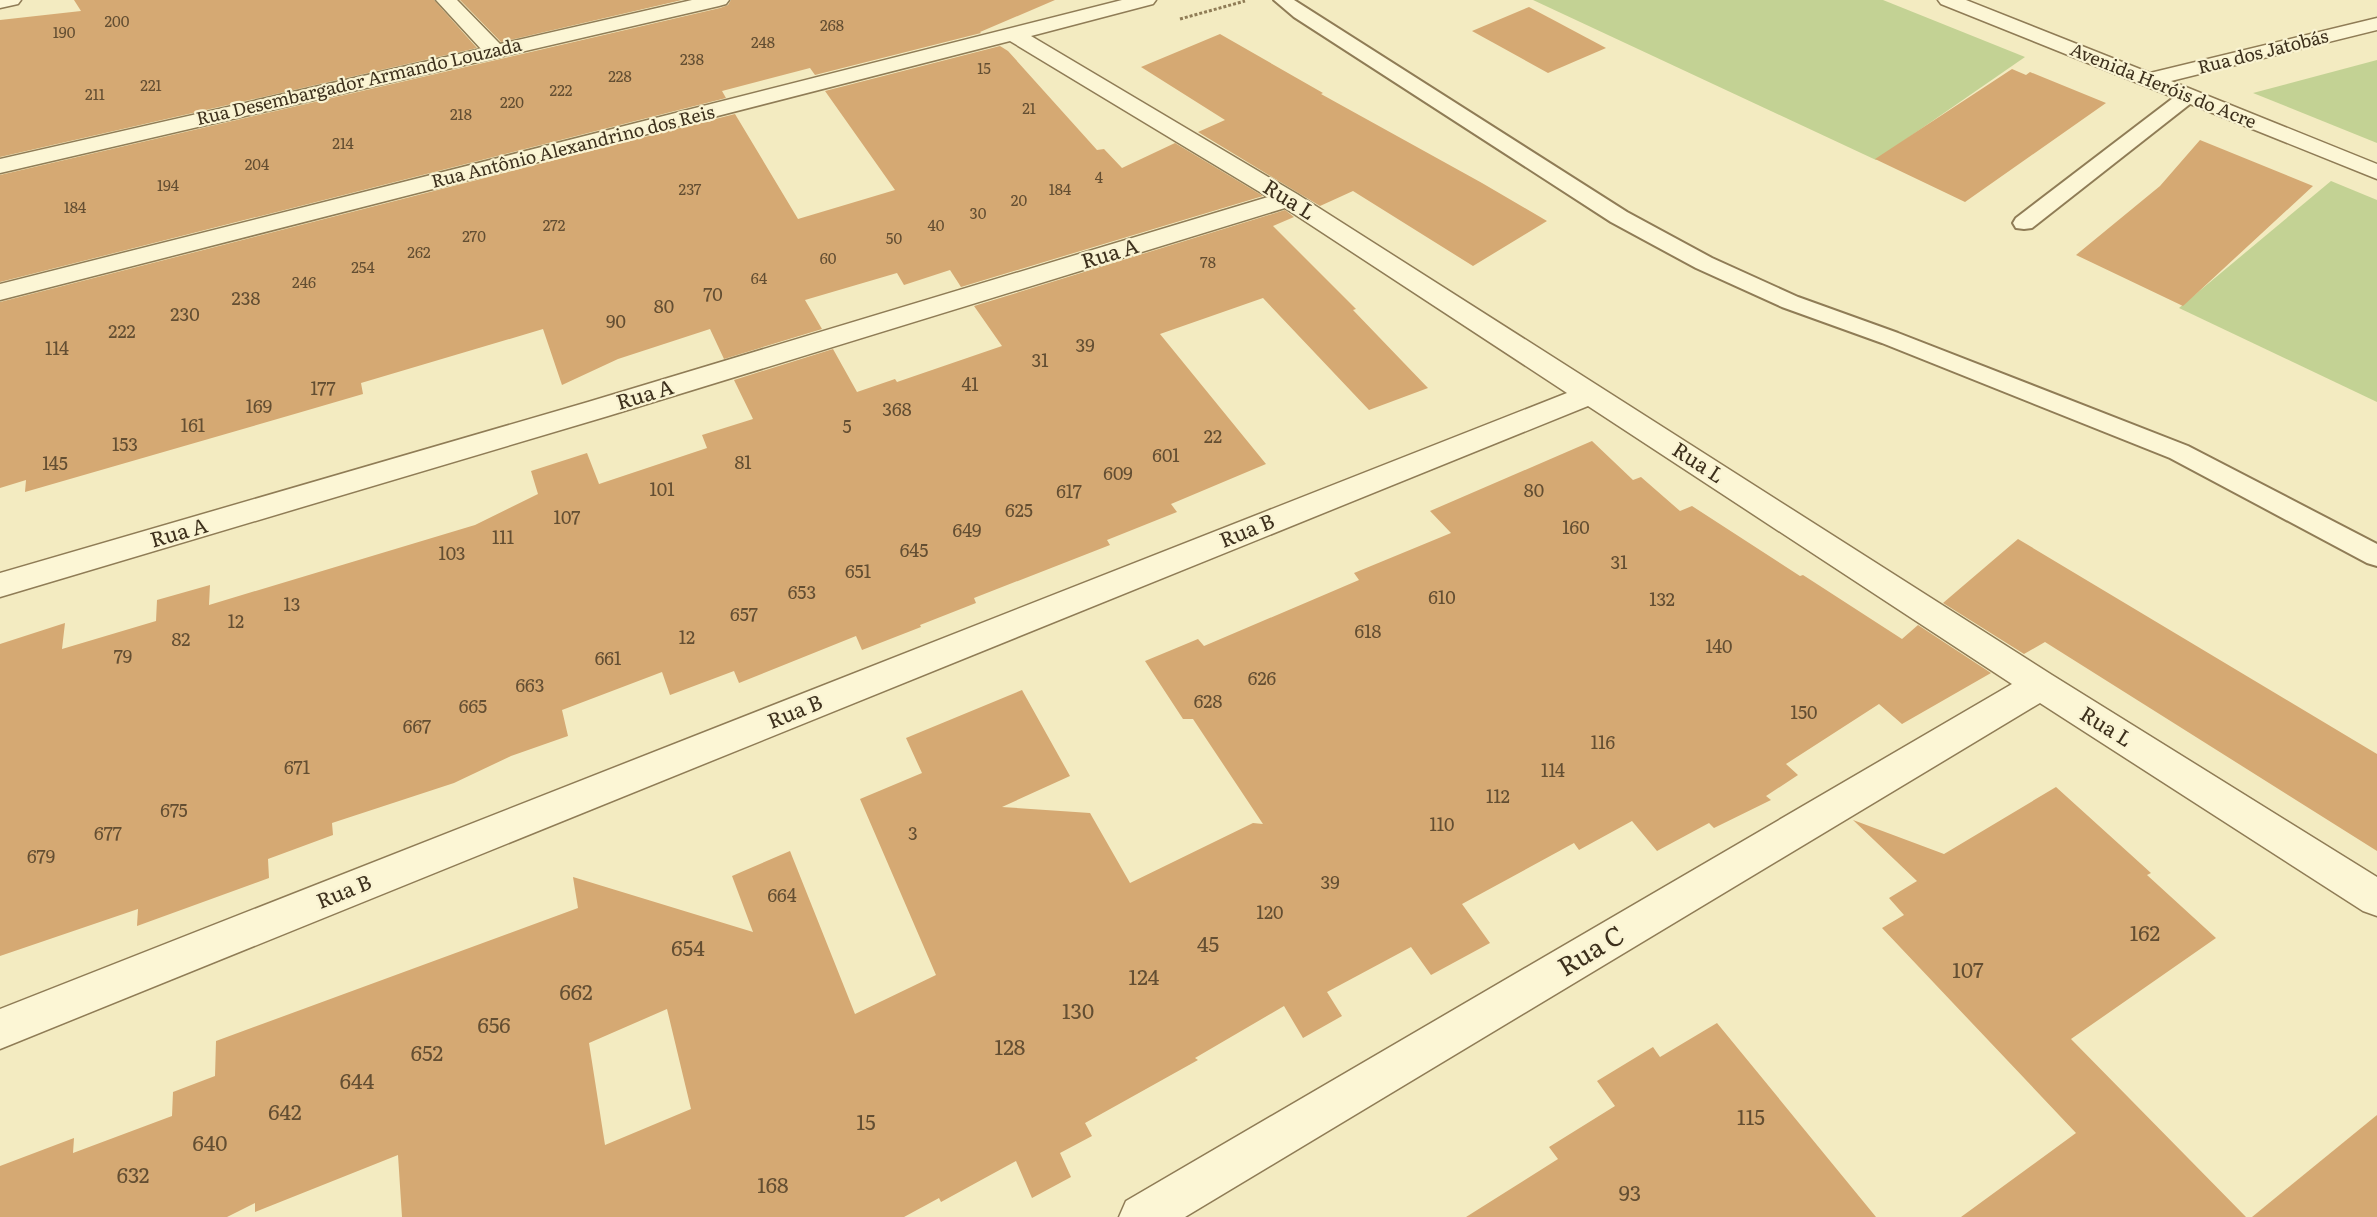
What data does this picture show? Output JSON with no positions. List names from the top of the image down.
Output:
{
  "streets": {
    "street": [
      "Rua dos Jatobás",
      "Rua Desembargador Armando Louzada",
      "Avenida Heróis do Acre",
      "Rua Antônio Alexandrino dos Reis",
      "Rua L",
      "Rua A",
      "Rua B",
      "Rua C"
    ]
  },
  "crossings": [
    ["Rua dos Jatobás", "Avenida Heróis do Acre"],
    ["Rua Antônio Alexandrino dos Reis", "Rua L"],
    ["Rua L", "Rua A"],
    ["Rua L", "Rua B"],
    ["Rua L", "Rua C"]
  ],
  "house_numbers": [
    "200",
    "268",
    "190",
    "248",
    "238",
    "15",
    "228",
    "221",
    "222",
    "211",
    "220",
    "21",
    "218",
    "214",
    "204",
    "4",
    "194",
    "237",
    "184",
    "20",
    "184",
    "30",
    "272",
    "40",
    "270",
    "50",
    "262",
    "60",
    "78",
    "254",
    "64",
    "246",
    "70",
    "238",
    "80",
    "230",
    "90",
    "222",
    "39",
    "114",
    "31",
    "41",
    "177",
    "169",
    "368",
    "161",
    "5",
    "22",
    "153",
    "601",
    "81",
    "145",
    "609",
    "101",
    "80",
    "617",
    "625",
    "107",
    "160",
    "649",
    "111",
    "645",
    "103",
    "31",
    "651",
    "653",
    "610",
    "132",
    "13",
    "657",
    "12",
    "618",
    "12",
    "82",
    "140",
    "79",
    "661",
    "626",
    "663",
    "628",
    "665",
    "150",
    "667",
    "116",
    "671",
    "114",
    "112",
    "675",
    "110",
    "677",
    "3",
    "679",
    "39",
    "664",
    "120",
    "162",
    "45",
    "654",
    "107",
    "124",
    "662",
    "130",
    "656",
    "128",
    "652",
    "644",
    "642",
    "115",
    "15",
    "640",
    "632",
    "168",
    "93"
  ]
}
